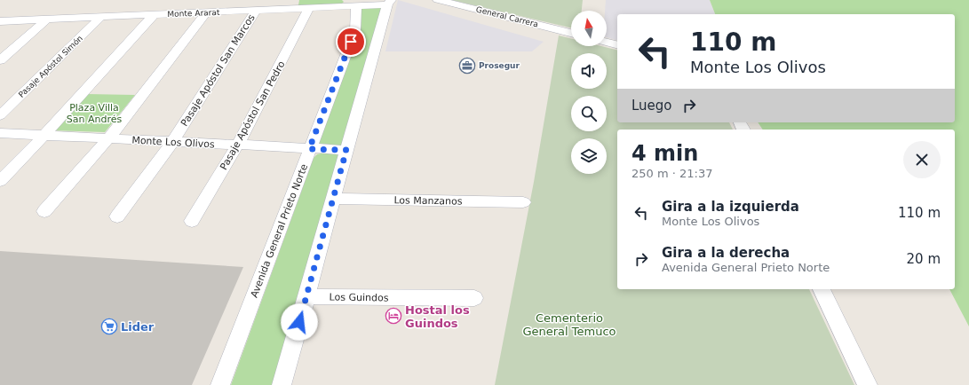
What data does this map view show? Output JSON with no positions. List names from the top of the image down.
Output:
{
  "streets": {
    "street": [
      "Monte Ararat",
      "General Carrera",
      "Pasaje Apóstol Simón",
      "Pasaje Apóstol San Marcos",
      "Pasaje Apóstol San Pedro",
      "Monte Los Olivos",
      "Los Manzanos",
      "Avenida General Prieto Norte",
      "Los Guindos"
    ]
  },
  "crossings": [
    ["Monte Ararat", "Pasaje Apóstol Simón"],
    ["Monte Ararat", "Pasaje Apóstol San Marcos"],
    ["Monte Ararat", "Pasaje Apóstol San Pedro"],
    ["Monte Ararat", "Avenida General Prieto Norte"],
    ["Pasaje Apóstol San Marcos", "Monte Los Olivos"],
    ["Pasaje Apóstol San Pedro", "Monte Los Olivos"],
    ["Monte Los Olivos", "Avenida General Prieto Norte"]
  ],
  "parks": ["Plaza Villa San Andrés", "Cementerio General Temuco"],
  "places": {
    "office": ["Prosegur"],
    "hotel": ["Hostal los Guindos"],
    "supermarket": ["Lider"]
  },
  "north": "top",
  "page": {
    "turn": ["110 m", "Monte Los Olivos"],
    "then": "Luego",
    "heading": ["4 min", "250 m · 21:37"],
    "list": [
      {
        "name": "Gira a la izquierda",
        "note": "Monte Los Olivos",
        "value": "110 m"
      },
      {
        "name": "Gira a la derecha",
        "note": "Avenida General Prieto Norte",
        "value": "20 m"
      }
    ]
  }
}
